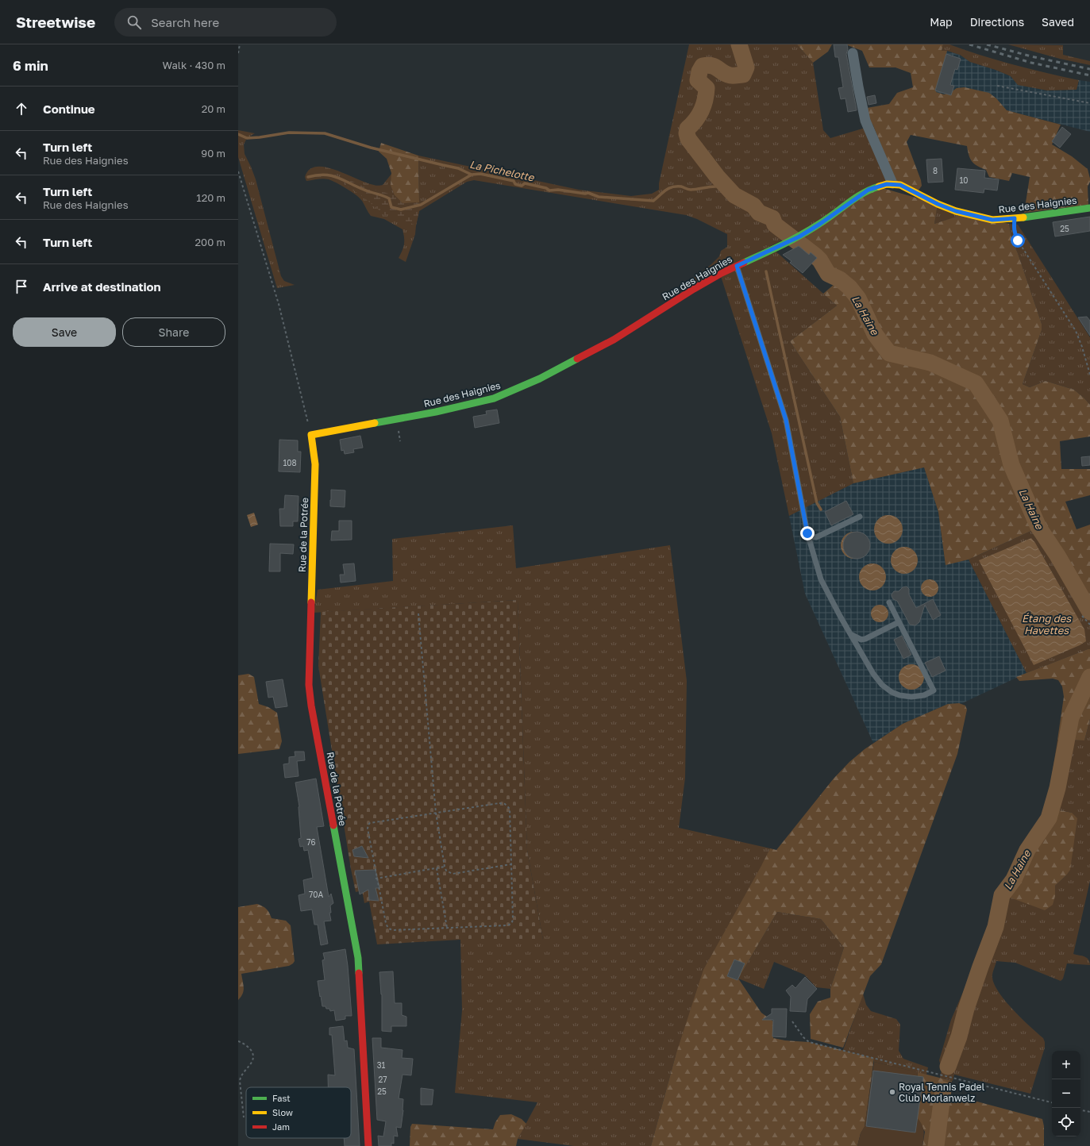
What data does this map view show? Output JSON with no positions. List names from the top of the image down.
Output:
{
  "streets": {
    "street": ["Rue des Haignies", "Rue de la Potrée"]
  },
  "crossings": [
    ["Rue des Haignies", "Rue de la Potrée"]
  ],
  "water": ["La Pichelotte", "La Haine", "Étang des Havettes"],
  "places": ["Royal Tennis Padel Club Morlanwelz"],
  "house_numbers": [
    "8",
    "10",
    "25",
    "108",
    "76",
    "70A",
    "31",
    "27",
    "25"
  ],
  "legend": ["Fast", "Slow", "Jam"],
  "page": {
    "header": "Streetwise",
    "search": "Search here",
    "nav": ["Map", "Directions", "Saved"],
    "heading": ["6 min", "Walk · 430 m"],
    "list": [
      ["Continue", "20 m"],
      ["Turn left", "Rue des Haignies", "90 m"],
      ["Turn left", "Rue des Haignies", "120 m"],
      ["Turn left", "200 m"],
      "Arrive at destination"
    ],
    "buttons": ["Save", "Share"],
    "map_buttons": ["+", "−"]
  }
}
